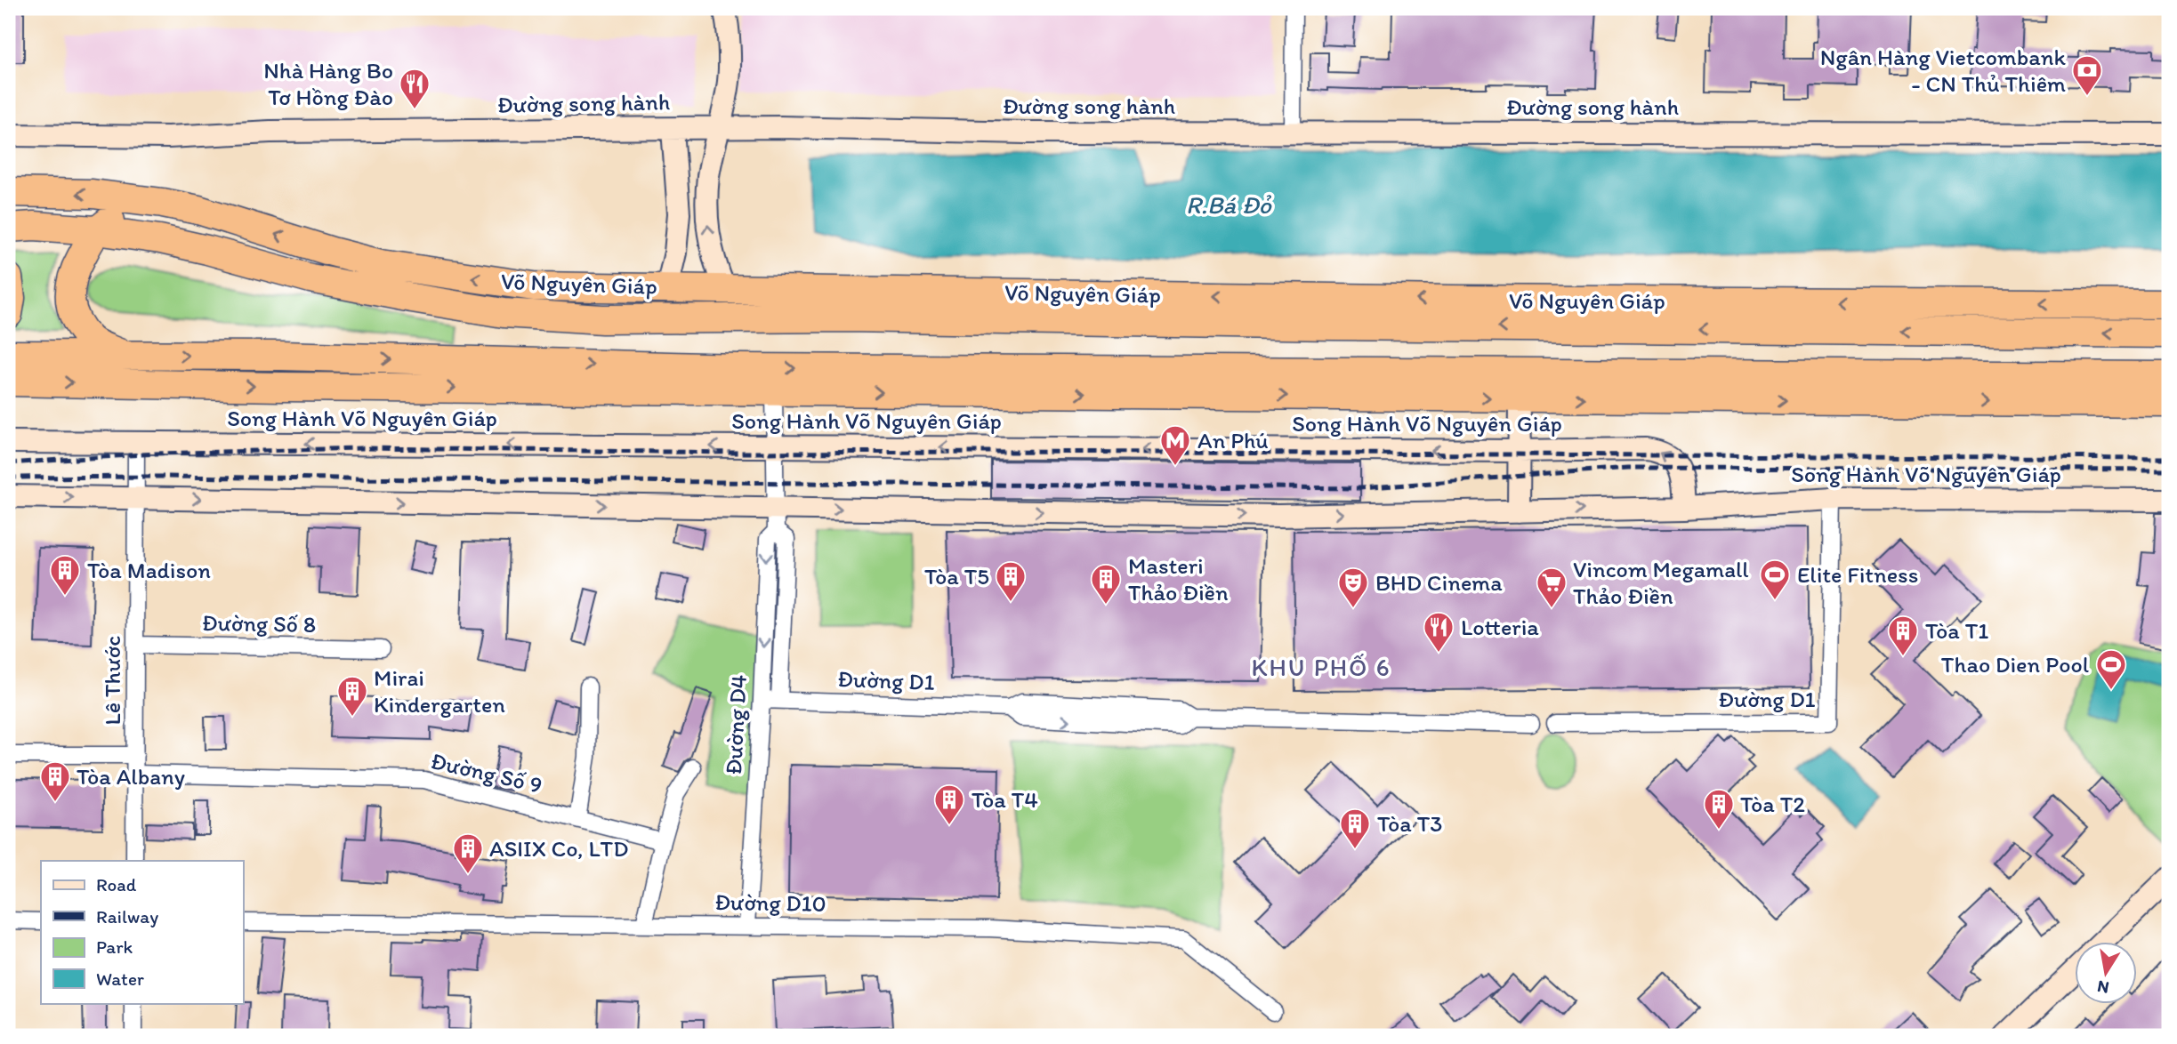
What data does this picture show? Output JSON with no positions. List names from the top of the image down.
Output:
{
  "streets": {
    "highway": ["Võ Nguyên Giáp"],
    "main road": ["Đường song hành", "Song Hành Võ Nguyên Giáp"],
    "street": [
      "Đường Số 8",
      "Lê Thước",
      "Đường D1",
      "Đường D4",
      "Đường Số 9",
      "Đường D10"
    ]
  },
  "crossings": [
    ["Song Hành Võ Nguyên Giáp", "Lê Thước"],
    ["Song Hành Võ Nguyên Giáp", "Đường D1"],
    ["Song Hành Võ Nguyên Giáp", "Đường D4"],
    ["Đường Số 8", "Lê Thước"],
    ["Lê Thước", "Đường Số 9"],
    ["Đường D1", "Đường D4"],
    ["Đường D4", "Đường D10"]
  ],
  "districts": ["KHU PHỐ 6"],
  "water": ["R.Bá Đỏ"],
  "places": {
    "bank": ["Ngân Hàng Vietcombank - CN Thủ Thiêm"],
    "restaurant": ["Nhà Hàng Bo Tơ Hồng Đào", "Lotteria"],
    "metro station": ["An Phú"],
    "building": [
      "Tòa Madison",
      "Tòa T5",
      "Masteri Thảo Điền",
      "Tòa T1",
      "Mirai Kindergarten",
      "Tòa Albany",
      "Tòa T4",
      "Tòa T2",
      "Tòa T3",
      "ASIIX Co, LTD"
    ],
    "sports": ["Elite Fitness", "Thao Dien Pool"],
    "theatre": ["BHD Cinema"],
    "supermarket": ["Vincom Megamall Thảo Điền"]
  },
  "legend": [
    "Road",
    "Railway",
    "Park",
    "Water"
  ],
  "north": "bottom"
}
